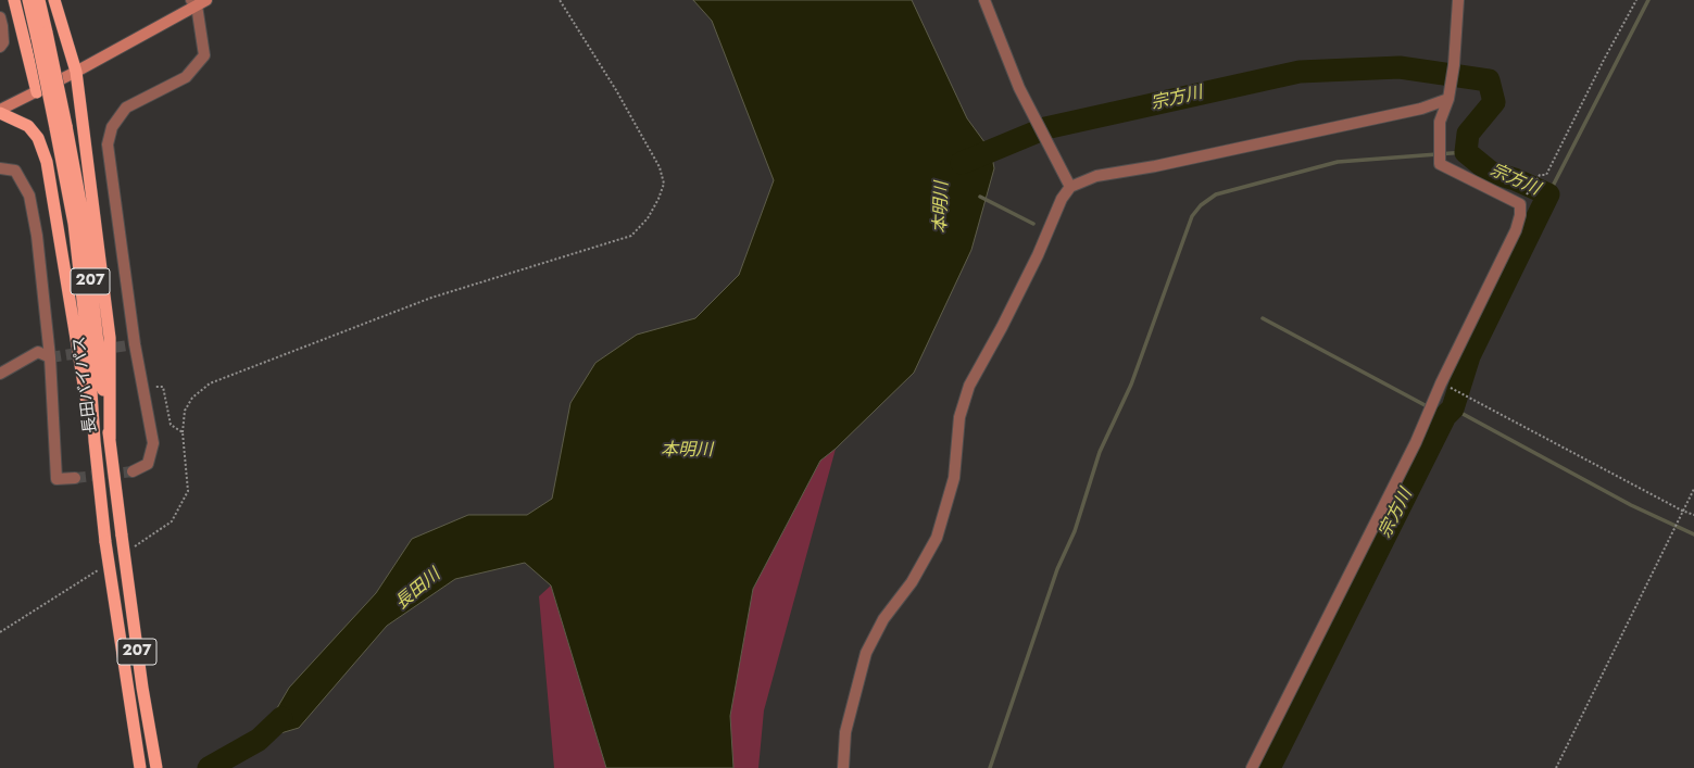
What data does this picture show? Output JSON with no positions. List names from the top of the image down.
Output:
{
  "streets": {
    "highway": ["207", "長田バイパス"]
  },
  "water": ["宗方川", "本明川", "長田川"]
}
